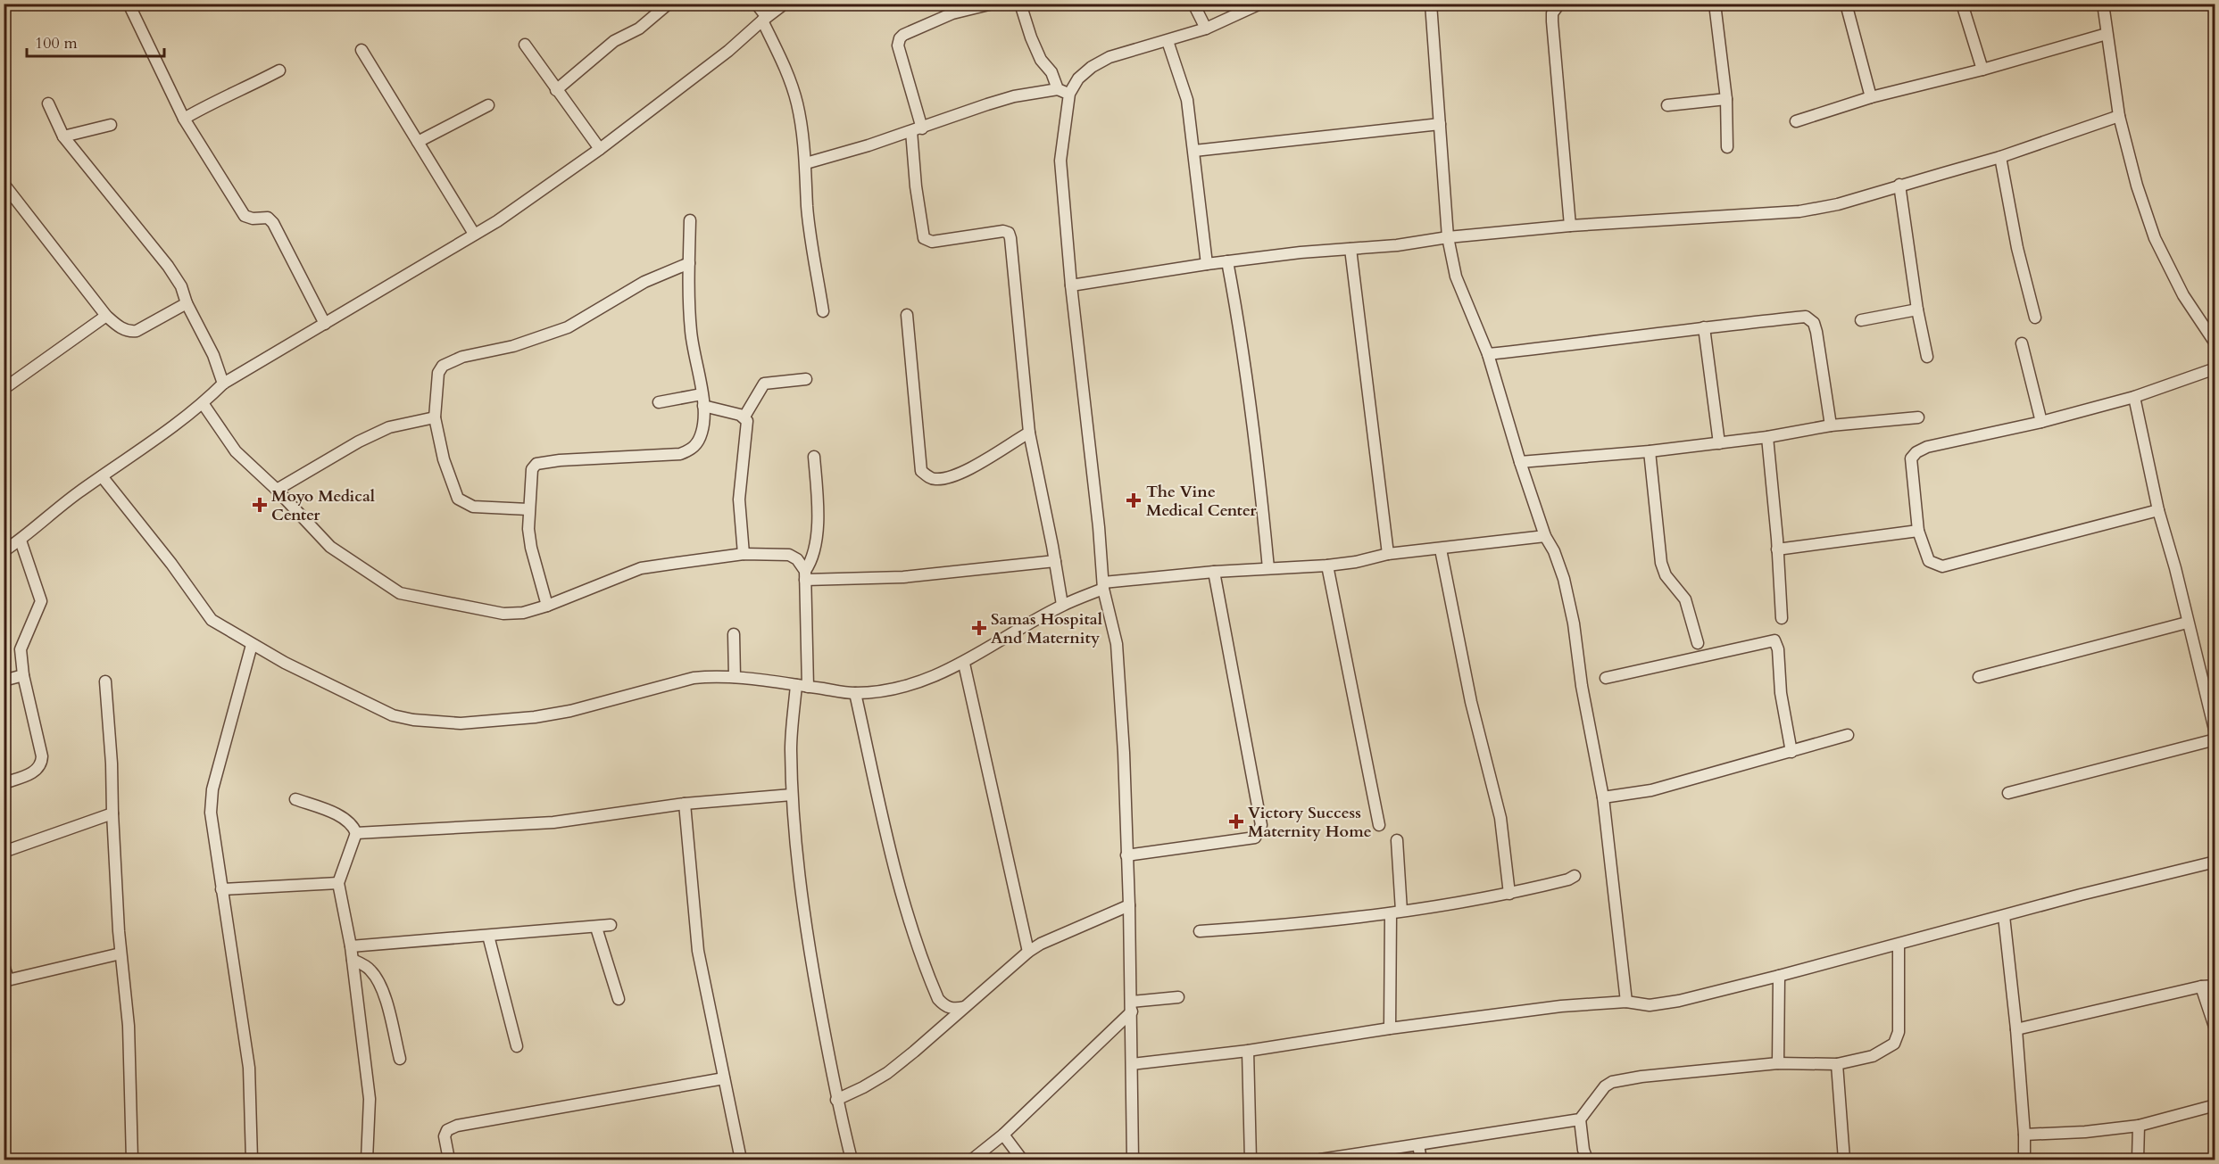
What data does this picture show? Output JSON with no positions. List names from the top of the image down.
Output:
{
  "places": {
    "health": [
      "The Vine Medical Center",
      "Moyo Medical Center",
      "Samas Hospital And Maternity",
      "Victory Success Maternity Home"
    ]
  },
  "scale_bar": "100 m"
}
